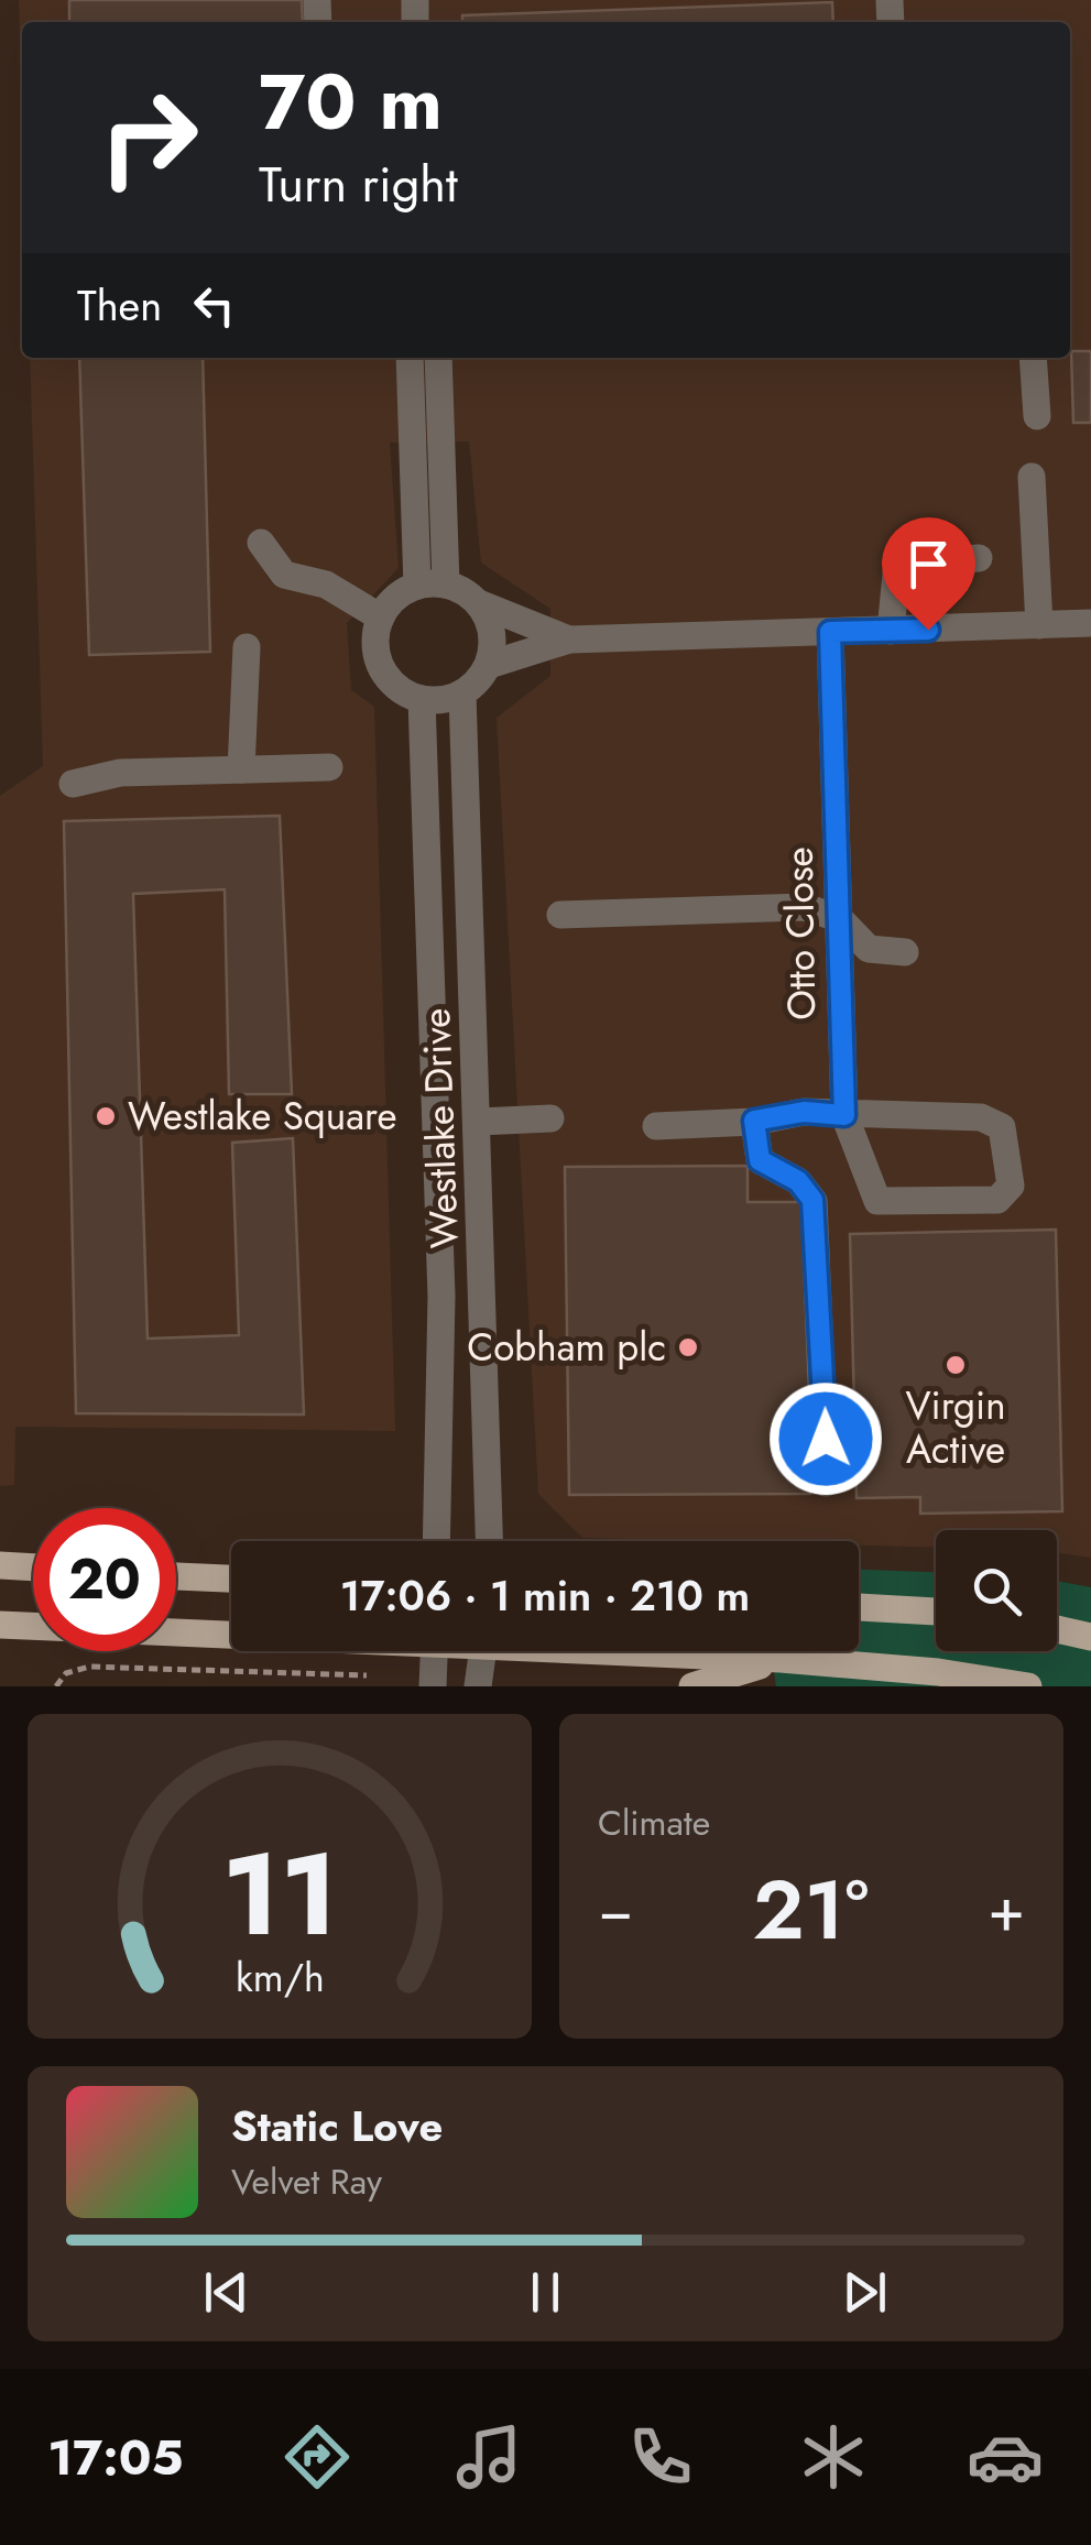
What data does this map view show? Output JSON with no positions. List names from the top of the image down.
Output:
{
  "streets": {
    "street": ["Otto Close", "Westlake Drive"]
  },
  "places": ["Westlake Square", "Cobham plc", "Virgin Active"],
  "page": {
    "turn": ["70 m", "Turn right"],
    "then": "Then",
    "limit": "20",
    "trip": "17:06 · 1 min · 210 m",
    "tile": "Climate",
    "heat": ["−", "21°", "+"],
    "song": ["Static Love", "Velvet Ray"],
    "tabs": "17:05",
    "gauge": ["11", "km/h"]
  }
}
